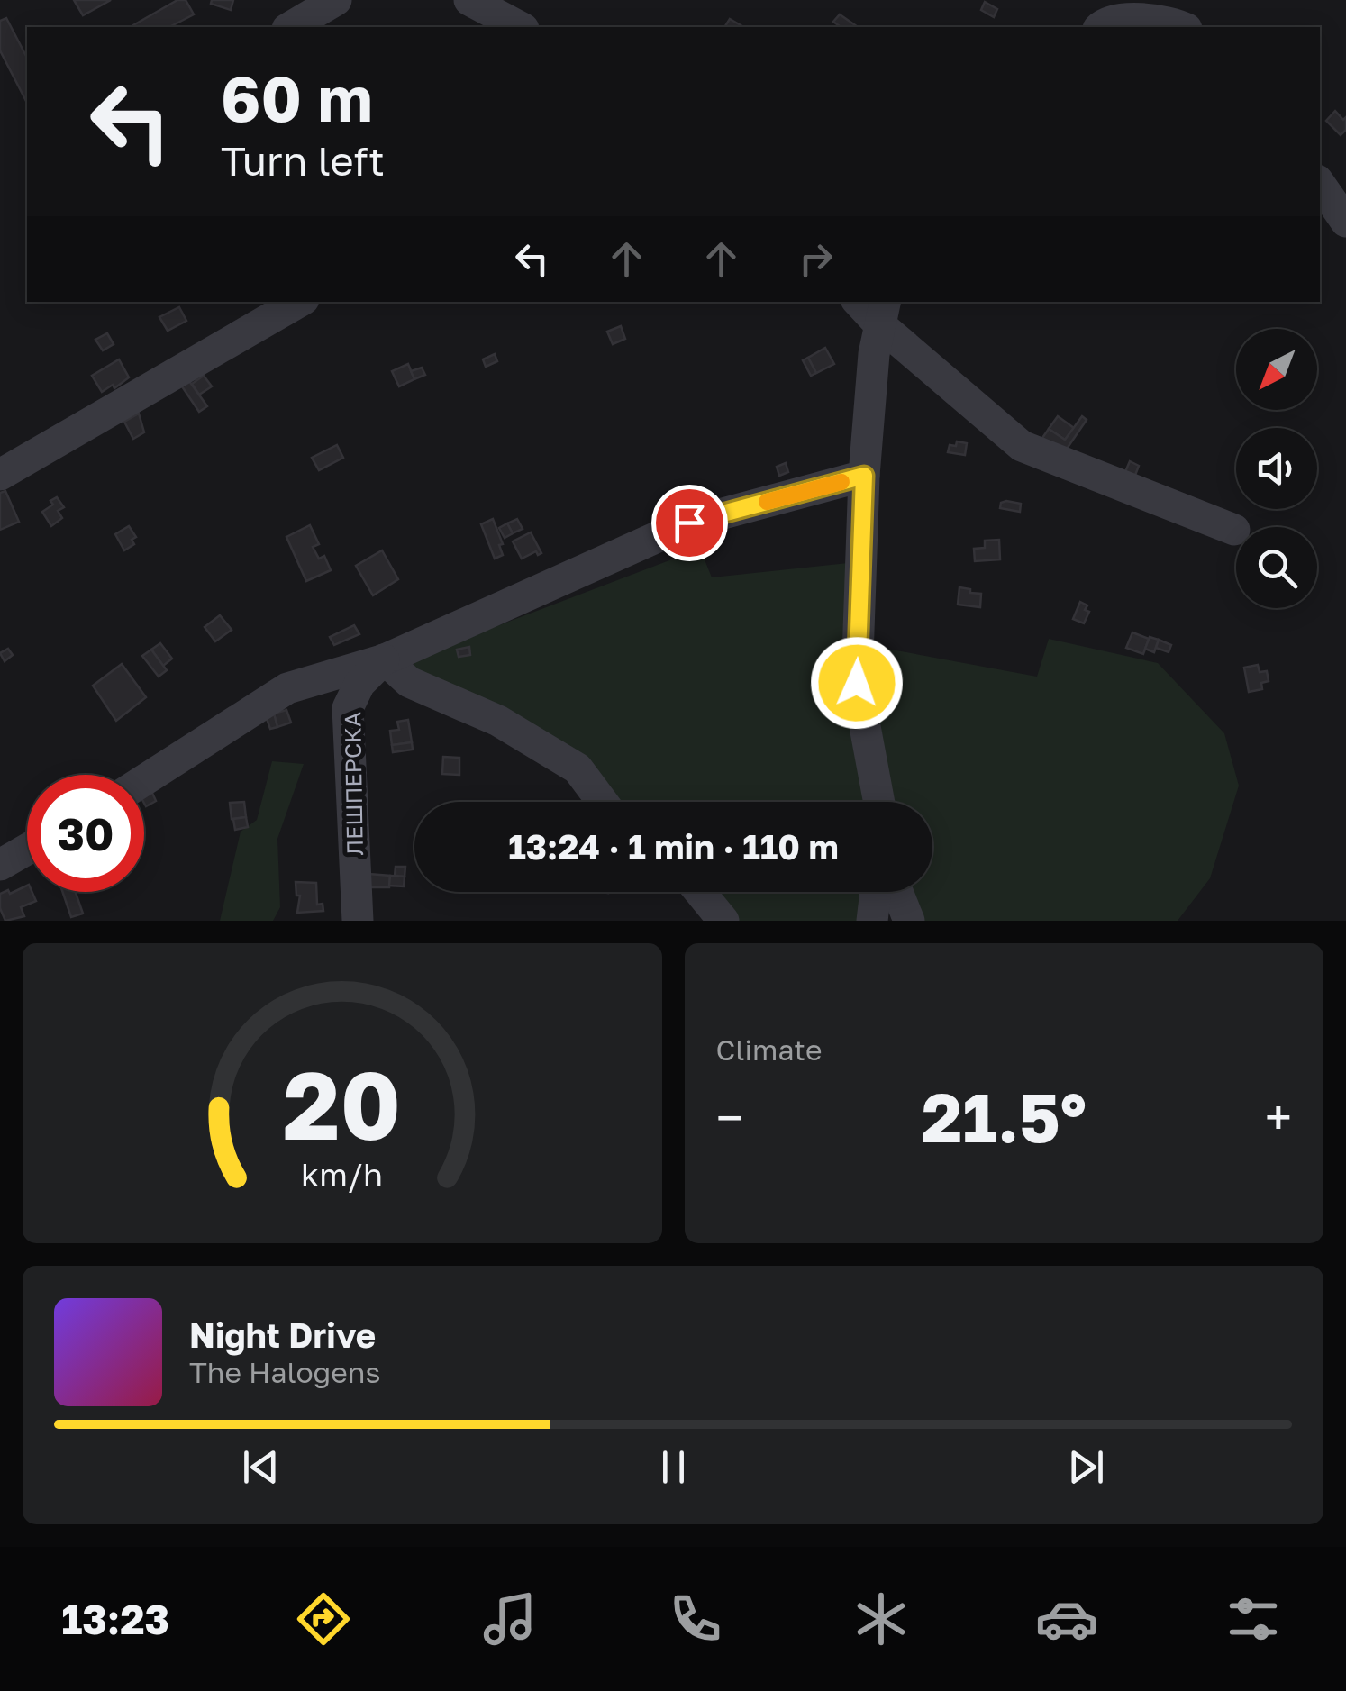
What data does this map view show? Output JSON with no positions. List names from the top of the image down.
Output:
{
  "streets": {
    "street": ["ЛЕШПЕРСКА"]
  },
  "north": "bottom left",
  "page": {
    "turn": ["60 m", "Turn left"],
    "limit": "30",
    "trip": "13:24 · 1 min · 110 m",
    "tile": "Climate",
    "heat": ["−", "21.5°", "+"],
    "song": ["Night Drive", "The Halogens"],
    "tabs": "13:23",
    "gauge": ["20", "km/h"]
  }
}
